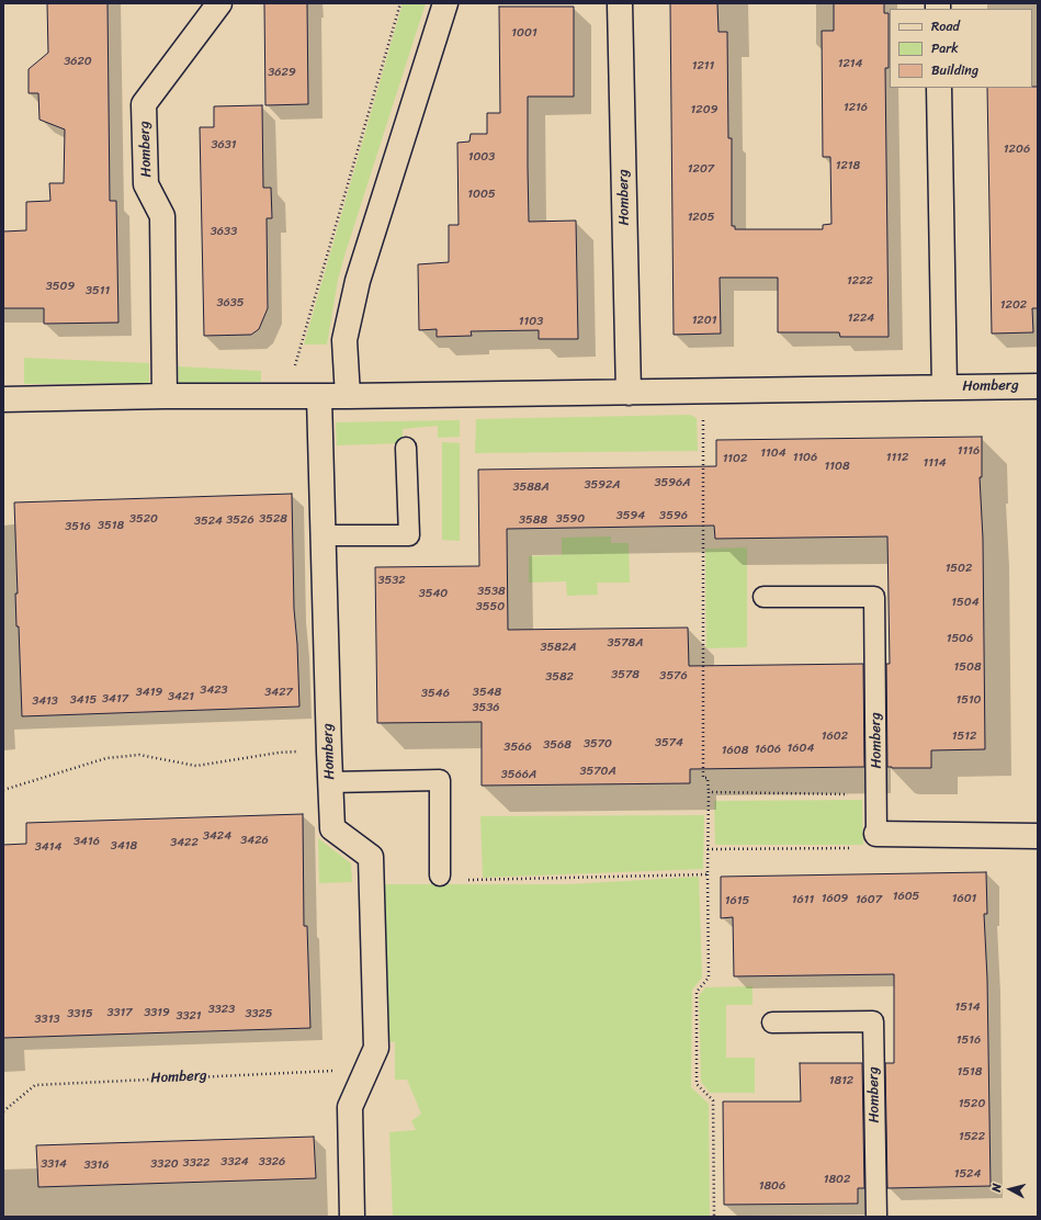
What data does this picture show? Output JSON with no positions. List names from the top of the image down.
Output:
{
  "streets": {
    "street": ["Homberg"]
  },
  "house_numbers": [
    "1001",
    "3620",
    "1214",
    "1211",
    "3629",
    "1216",
    "1209",
    "3631",
    "1206",
    "1003",
    "1218",
    "1207",
    "1005",
    "1205",
    "3633",
    "1222",
    "3509",
    "3511",
    "3635",
    "1202",
    "1224",
    "1201",
    "1103",
    "1116",
    "1104",
    "1106",
    "1112",
    "1102",
    "1114",
    "1108",
    "3596A",
    "3592A",
    "3588A",
    "3594",
    "3596",
    "3520",
    "3528",
    "3590",
    "3526",
    "3588",
    "3524",
    "3518",
    "3516",
    "1502",
    "3532",
    "3538",
    "3540",
    "1504",
    "3550",
    "1506",
    "3578A",
    "3582A",
    "1508",
    "3578",
    "3576",
    "3582",
    "3423",
    "3419",
    "3427",
    "3548",
    "3546",
    "3421",
    "3417",
    "3415",
    "1510",
    "3413",
    "3536",
    "1602",
    "1512",
    "3574",
    "3570",
    "3568",
    "3566",
    "1604",
    "1606",
    "1608",
    "3570A",
    "3566A",
    "3424",
    "3426",
    "3416",
    "3422",
    "3418",
    "3414",
    "1605",
    "1609",
    "1601",
    "1611",
    "1607",
    "1615",
    "1514",
    "3323",
    "3317",
    "3319",
    "3315",
    "3325",
    "3321",
    "3313",
    "1516",
    "1518",
    "1812",
    "1520",
    "1522",
    "3324",
    "3326",
    "3322",
    "3314",
    "3320",
    "3316",
    "1524",
    "1802",
    "1806"
  ],
  "legend": ["Road", "Park", "Building"],
  "north": "left"
}
